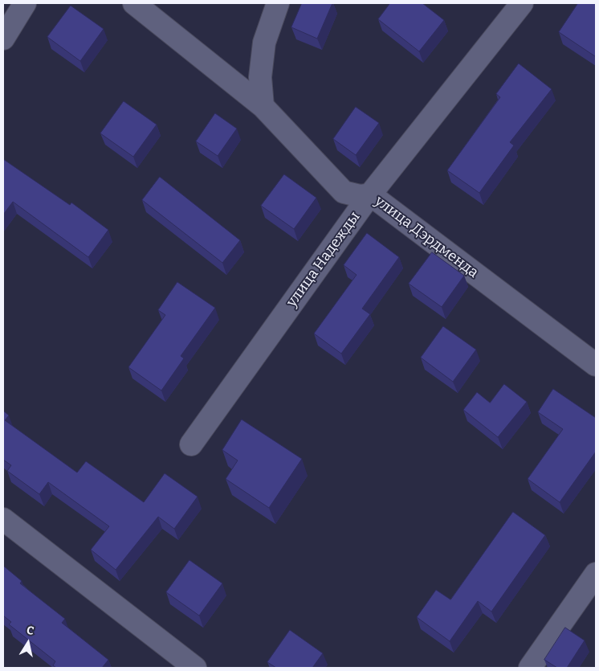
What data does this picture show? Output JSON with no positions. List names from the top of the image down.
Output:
{
  "streets": {
    "street": ["улица Дэрдменда", "улица Надежды"]
  },
  "crossings": [
    ["улица Дэрдменда", "улица Надежды"]
  ],
  "north": "top"
}
